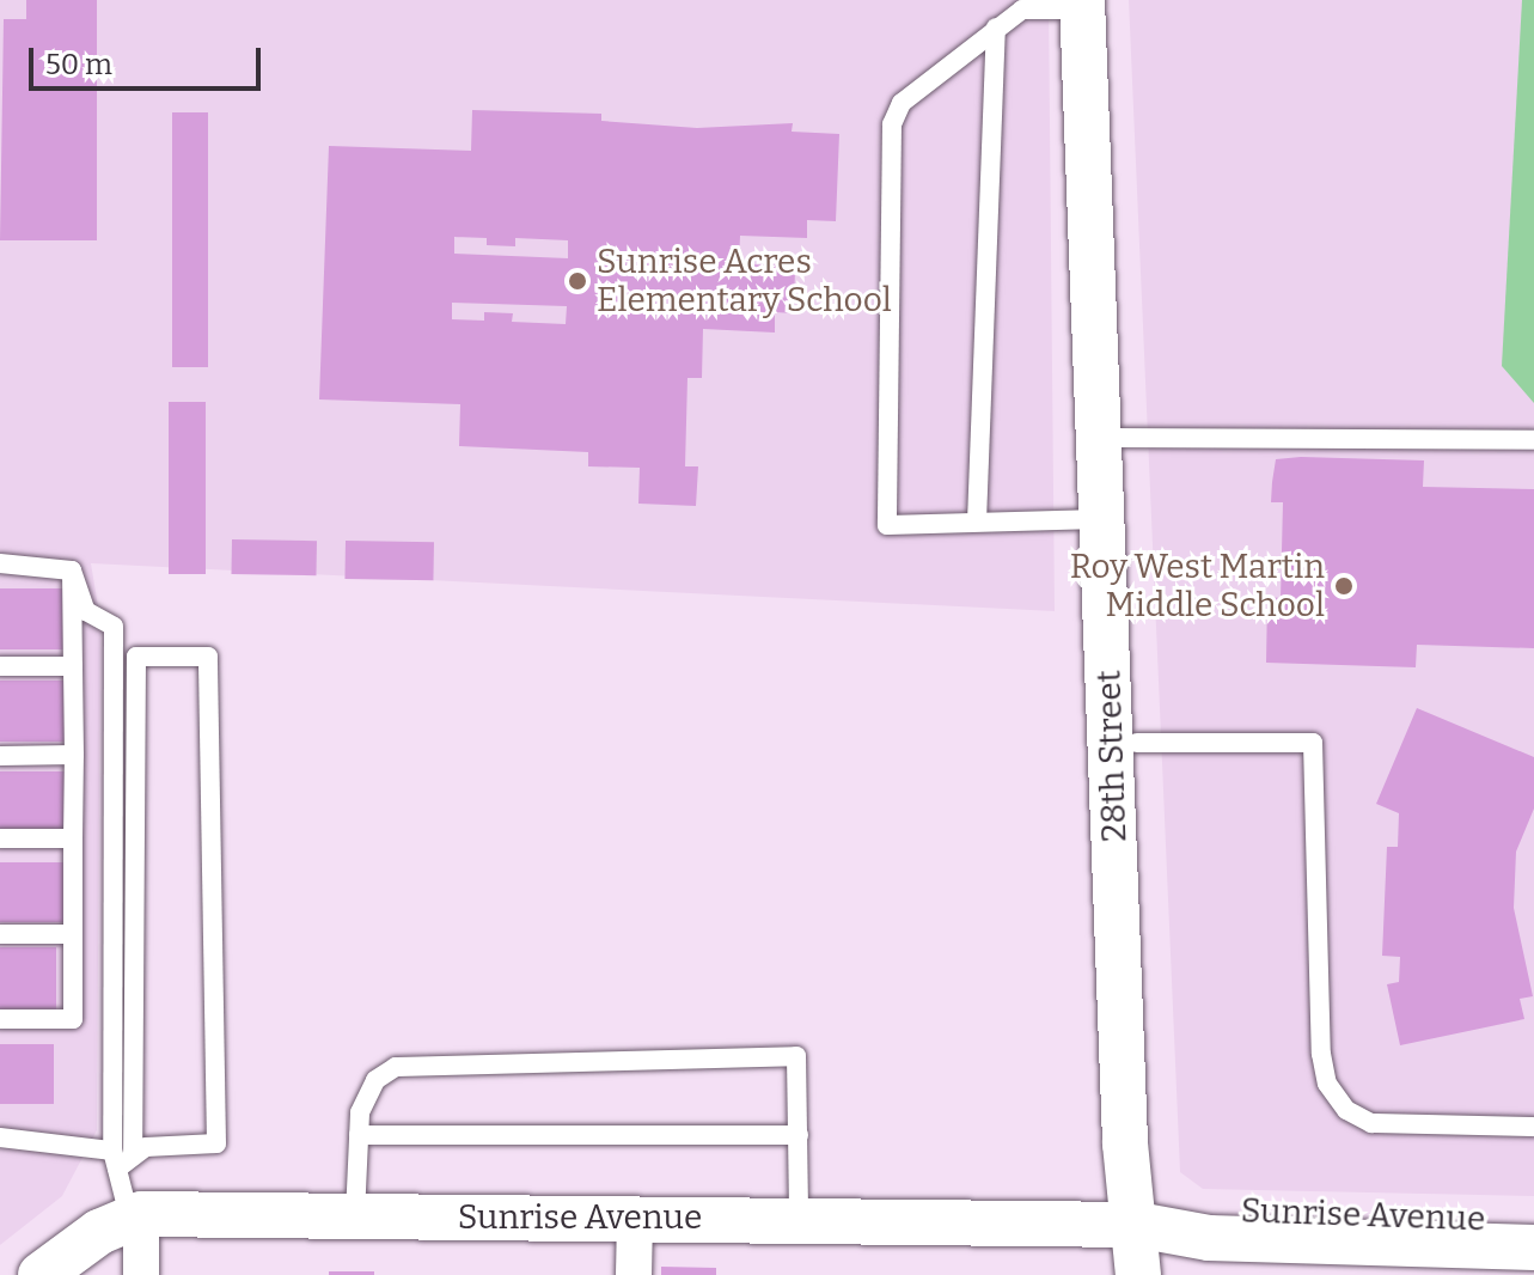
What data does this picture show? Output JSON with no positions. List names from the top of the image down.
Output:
{
  "streets": {
    "street": ["28th Street", "Sunrise Avenue"]
  },
  "crossings": [
    ["28th Street", "Sunrise Avenue"]
  ],
  "places": ["Sunrise Acres Elementary School", "Roy West Martin Middle School"],
  "scale_bar": "50 m"
}
